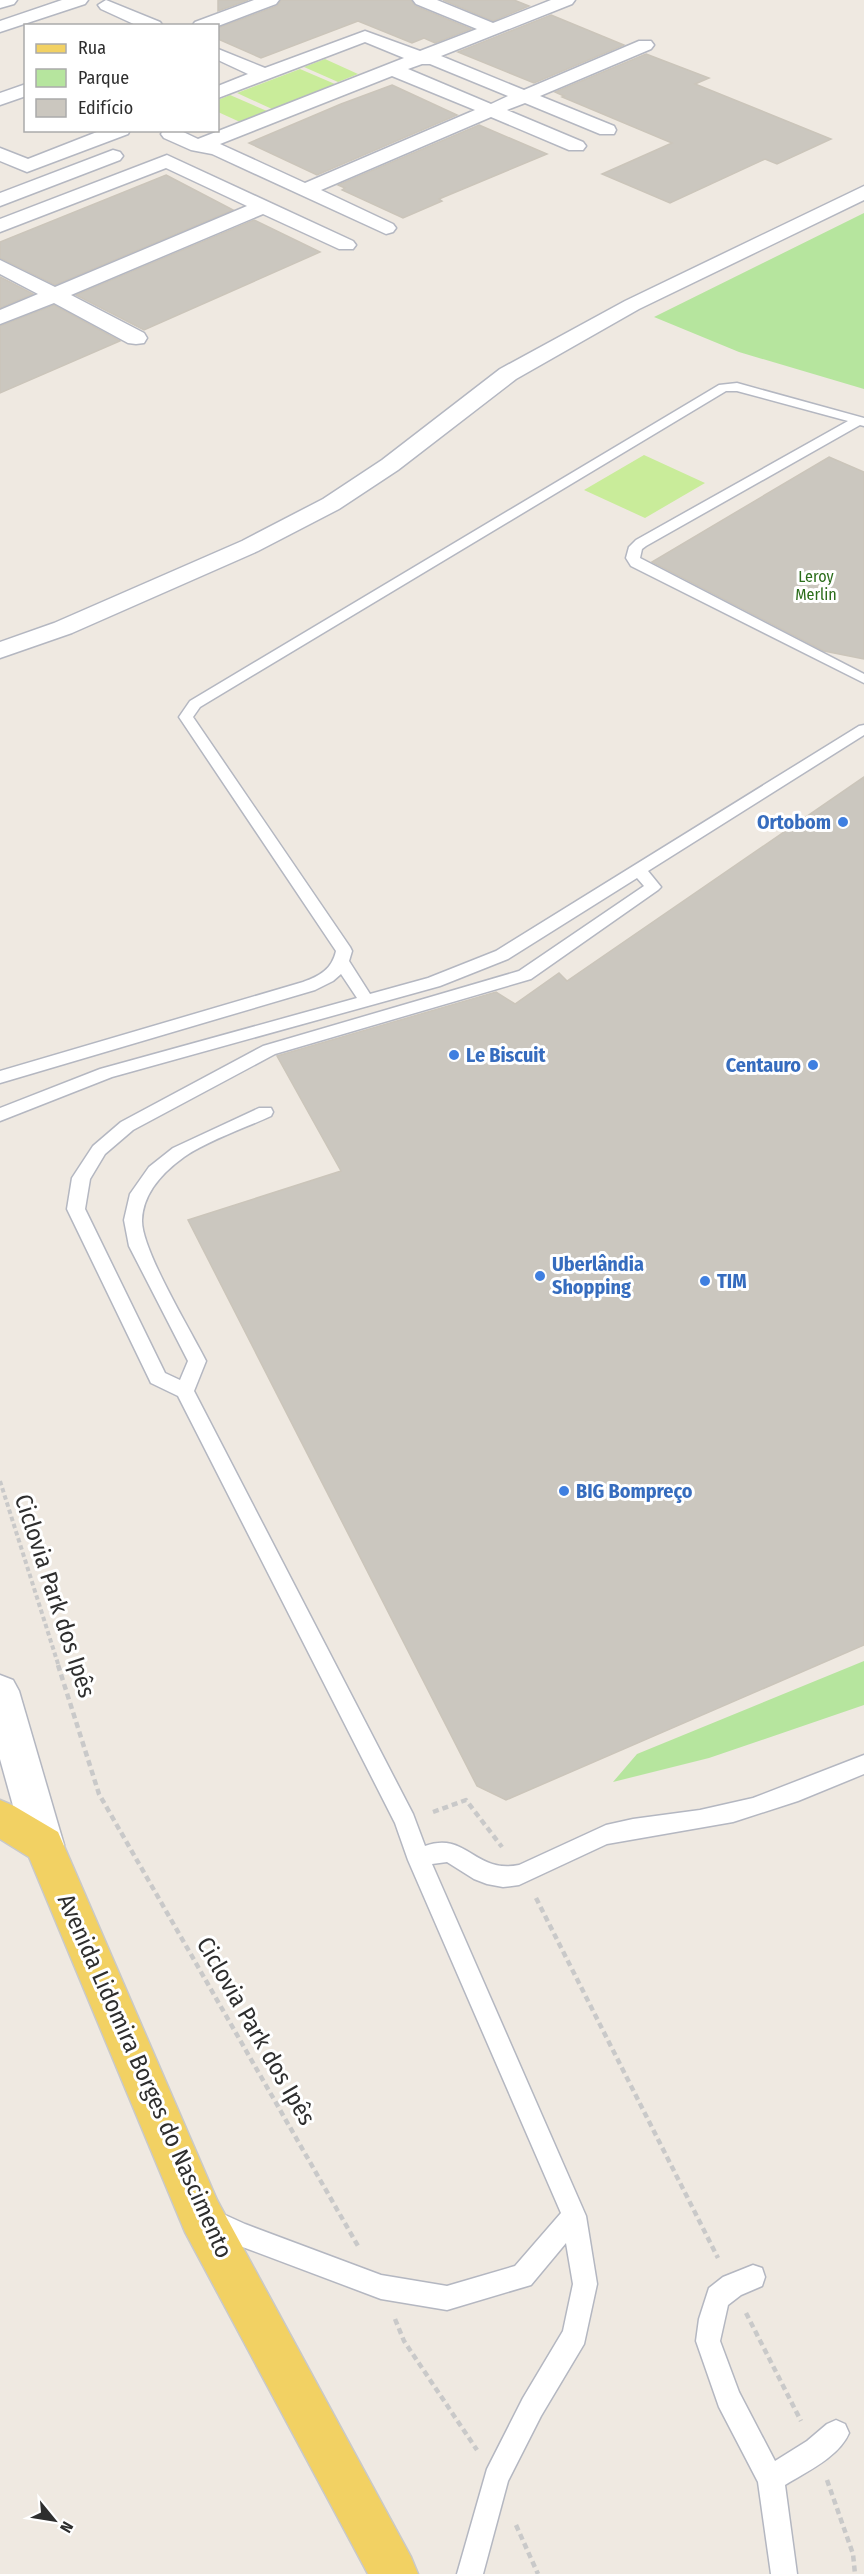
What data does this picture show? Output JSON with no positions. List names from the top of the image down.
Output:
{
  "streets": {
    "main road": ["Avenida Lidomira Borges do Nascimento"],
    "path": ["Ciclovia Park dos Ipês"]
  },
  "parks": ["Leroy Merlin"],
  "places": [
    "Ortobom",
    "Le Biscuit",
    "Centauro",
    "Uberlândia Shopping",
    "TIM",
    "BIG Bompreço"
  ],
  "legend": ["Rua", "Parque", "Edifício"],
  "north": "bottom right"
}
